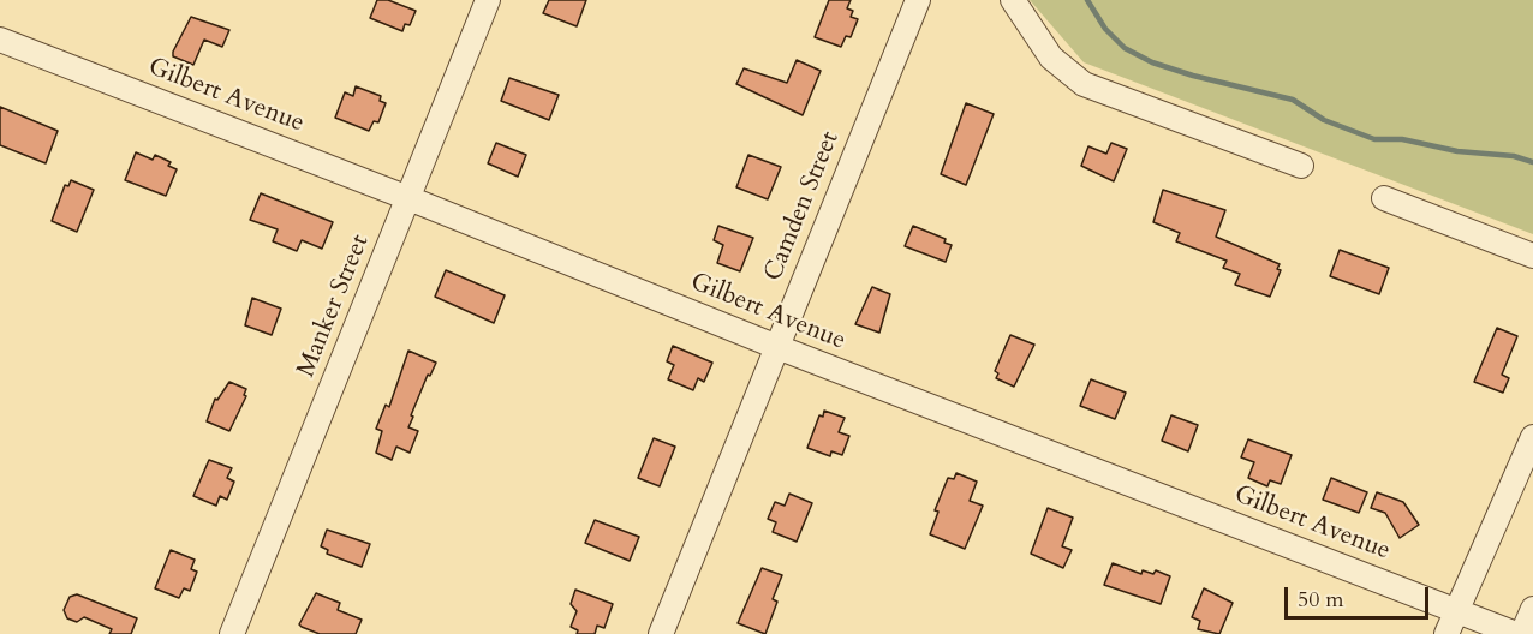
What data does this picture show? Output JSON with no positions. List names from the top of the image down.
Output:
{
  "streets": {
    "street": ["Gilbert Avenue", "Camden Street", "Manker Street"]
  },
  "crossings": [
    ["Gilbert Avenue", "Camden Street"],
    ["Gilbert Avenue", "Manker Street"]
  ],
  "scale_bar": "50 m"
}
